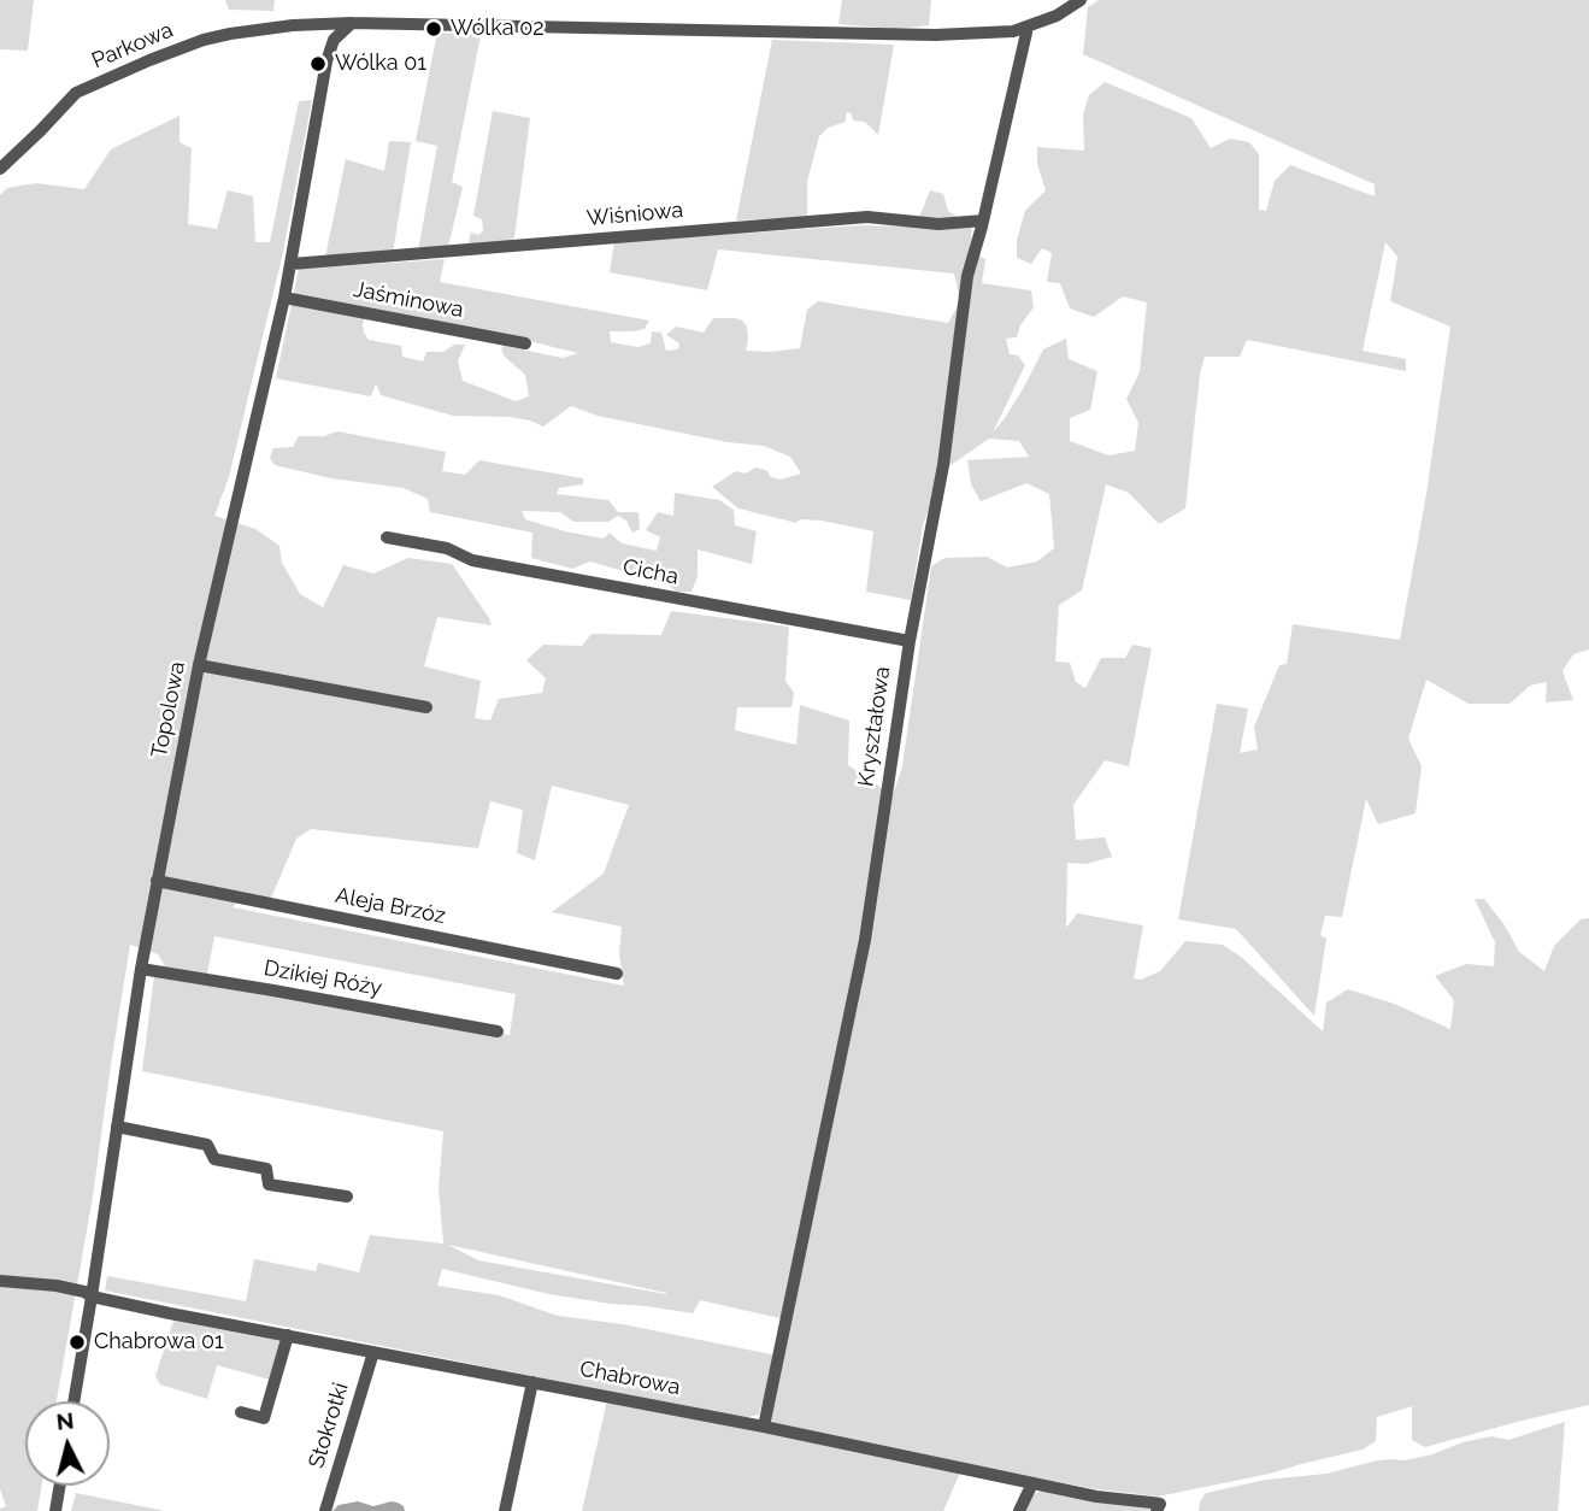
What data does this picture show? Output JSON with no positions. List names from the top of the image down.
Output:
{
  "streets": {
    "street": [
      "Parkowa",
      "Wiśniowa",
      "Jaśminowa",
      "Cicha",
      "Topolowa",
      "Kryształowa",
      "Aleja Brzóz",
      "Dzikiej Róży",
      "Chabrowa",
      "Stokrotki"
    ]
  },
  "crossings": [
    ["Parkowa", "Topolowa"],
    ["Parkowa", "Kryształowa"],
    ["Wiśniowa", "Topolowa"],
    ["Wiśniowa", "Kryształowa"],
    ["Jaśminowa", "Topolowa"],
    ["Cicha", "Kryształowa"],
    ["Topolowa", "Aleja Brzóz"],
    ["Topolowa", "Dzikiej Róży"],
    ["Topolowa", "Chabrowa"],
    ["Kryształowa", "Chabrowa"],
    ["Chabrowa", "Stokrotki"]
  ],
  "places": ["Wólka 02", "Wólka 01", "Chabrowa 01"],
  "north": "top"
}
